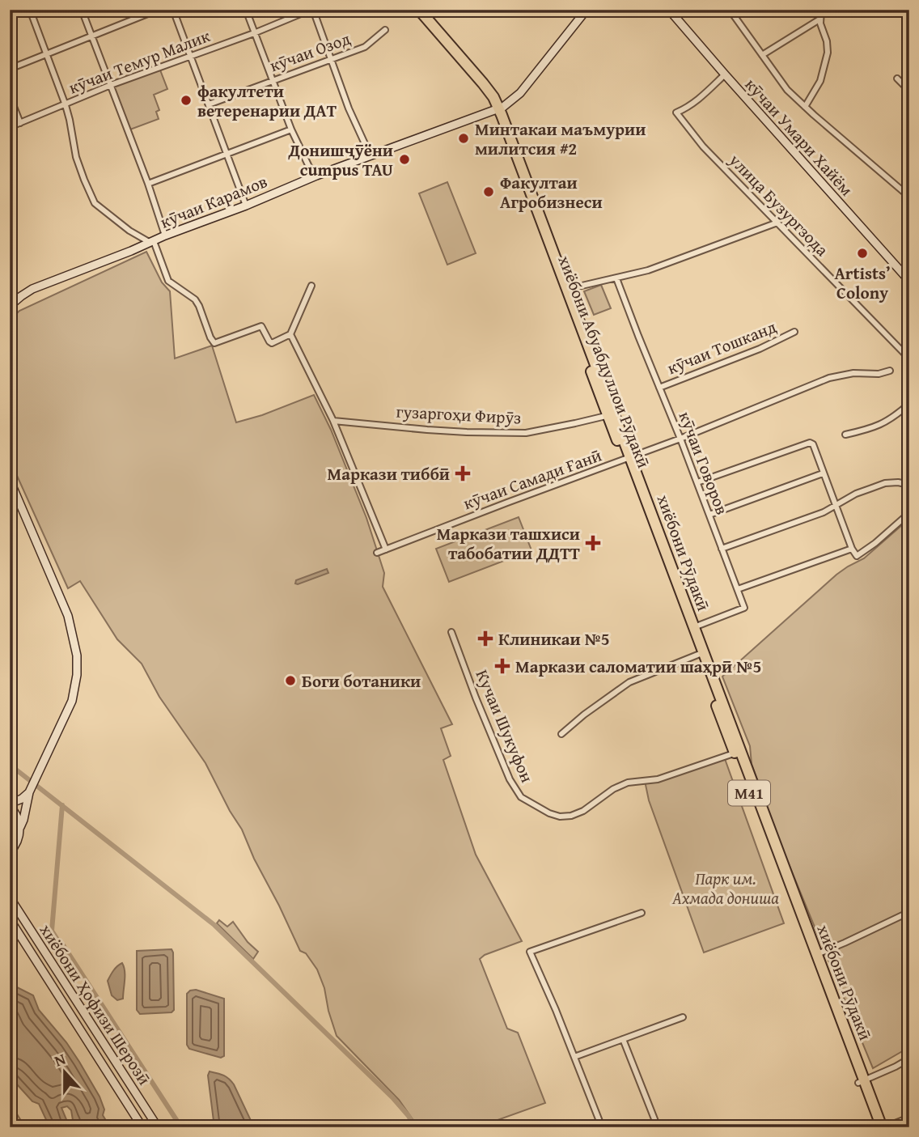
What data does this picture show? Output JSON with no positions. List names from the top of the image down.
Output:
{
  "streets": {
    "highway": ["хиёбони Абуабдуллои Рӯдакӣ", "хиёбони Рӯдакӣ"],
    "main road": ["кӯчаи Умари Хайём", "кӯчаи Карамов", "хиёбони Ҳофизи Шерозӣ"],
    "street": [
      "кӯчаи Озод",
      "кӯчаи Темур Малик",
      "улица Бузургзода",
      "кӯчаи Тошканд",
      "гузаргоҳи Фирӯз",
      "кӯчаи Говоров",
      "кӯчаи Самади Ғанӣ",
      "Кучаи Шукуфон"
    ]
  },
  "crossings": [
    ["кӯчаи Умари Хайём", "улица Бузургзода"],
    ["кӯчаи Карамов", "хиёбони Абуабдуллои Рӯдакӣ"],
    ["кӯчаи Тошканд", "кӯчаи Говоров"],
    ["хиёбони Абуабдуллои Рӯдакӣ", "гузаргоҳи Фирӯз"],
    ["хиёбони Абуабдуллои Рӯдакӣ", "кӯчаи Самади Ғанӣ"],
    ["хиёбони Абуабдуллои Рӯдакӣ", "хиёбони Рӯдакӣ"],
    ["кӯчаи Говоров", "кӯчаи Самади Ғанӣ"],
    ["кӯчаи Говоров", "хиёбони Рӯдакӣ"],
    ["хиёбони Рӯдакӣ", "Кучаи Шукуфон"]
  ],
  "parks": ["Парк им. Ахмада дониша"],
  "places": {
    "other": [
      "факултети ветеренарии ДАТ",
      "Минтакаи маъмурии милитсия #2",
      "Донишҷӯёни cumpus TAU",
      "Факултаи Агробизнеси",
      "Artists’ Colony",
      "Боги ботаники"
    ],
    "health": [
      "Маркази тиббӣ",
      "Маркази ташхиси табобатии ДДТТ",
      "Клиникаи №5",
      "Маркази саломатии шаҳрӣ №5"
    ]
  },
  "north": "top"
}
